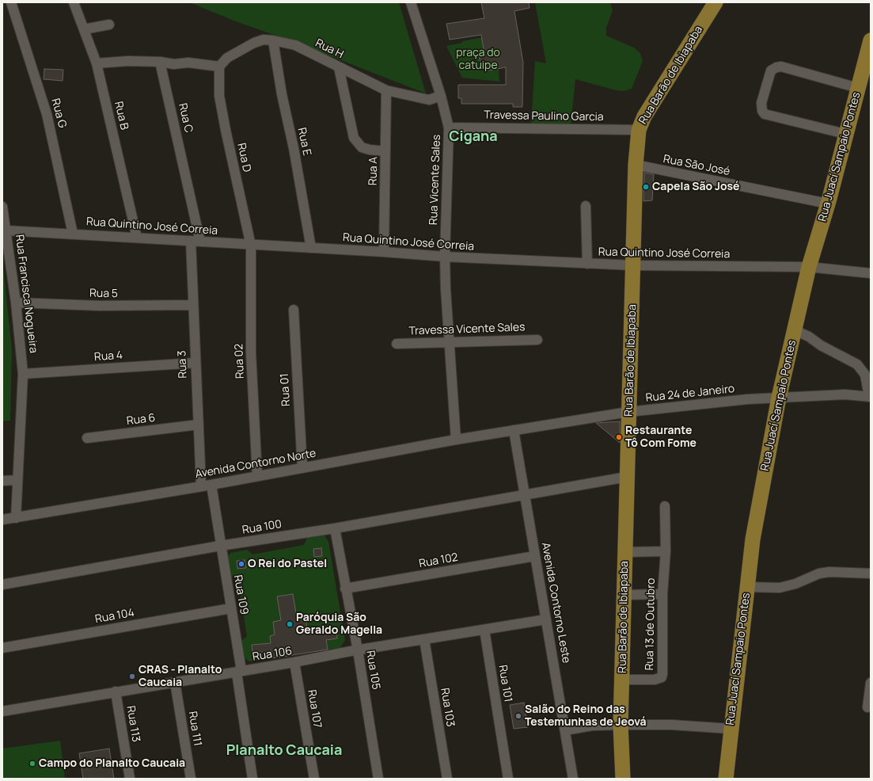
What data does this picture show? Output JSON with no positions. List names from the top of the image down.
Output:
{
  "streets": {
    "main road": ["Rua Barão de Ibiapaba", "Rua Juací Sampaio Pontes"],
    "street": [
      "Rua H",
      "Rua G",
      "Rua B",
      "Travessa Paulino Garcia",
      "Rua C",
      "Rua E",
      "Rua D",
      "Rua São José",
      "Rua A",
      "Rua Vicente Sales",
      "Rua Quintino José Correia",
      "Rua Francisca Nogueira",
      "Rua 5",
      "Travessa Vicente Sales",
      "Rua 4",
      "Rua 02",
      "Rua 3",
      "Rua 01",
      "Rua 24 de Janeiro",
      "Rua 6",
      "Avenida Contorno Norte",
      "Rua 100",
      "Rua 102",
      "Rua 109",
      "Avenida Contorno Leste",
      "Rua 104",
      "Rua 13 de Outubro",
      "Rua 106",
      "Rua 105",
      "Rua 101",
      "Rua 103",
      "Rua 107",
      "Rua 113",
      "Rua 111"
    ]
  },
  "crossings": [
    ["Rua H", "Rua E"],
    ["Rua H", "Rua D"],
    ["Rua H", "Rua A"],
    ["Rua H", "Rua Vicente Sales"],
    ["Rua Barão de Ibiapaba", "Travessa Paulino Garcia"],
    ["Rua Barão de Ibiapaba", "Rua São José"],
    ["Rua Barão de Ibiapaba", "Rua Quintino José Correia"],
    ["Rua Barão de Ibiapaba", "Rua 24 de Janeiro"],
    ["Rua Barão de Ibiapaba", "Rua 100"],
    ["Rua Barão de Ibiapaba", "Rua 13 de Outubro"],
    ["Rua G", "Rua Quintino José Correia"],
    ["Rua B", "Rua Quintino José Correia"],
    ["Travessa Paulino Garcia", "Rua Vicente Sales"],
    ["Rua C", "Rua Quintino José Correia"],
    ["Rua E", "Rua Quintino José Correia"],
    ["Rua Juací Sampaio Pontes", "Rua São José"],
    ["Rua Juací Sampaio Pontes", "Rua Quintino José Correia"],
    ["Rua Juací Sampaio Pontes", "Rua 24 de Janeiro"],
    ["Rua D", "Rua Quintino José Correia"],
    ["Rua D", "Rua 02"],
    ["Rua A", "Rua Quintino José Correia"],
    ["Rua Vicente Sales", "Rua Quintino José Correia"],
    ["Rua Vicente Sales", "Travessa Vicente Sales"],
    ["Rua Vicente Sales", "Avenida Contorno Norte"],
    ["Rua Quintino José Correia", "Rua Francisca Nogueira"],
    ["Rua Quintino José Correia", "Rua 02"],
    ["Rua Quintino José Correia", "Rua 3"],
    ["Rua Francisca Nogueira", "Rua 5"],
    ["Rua Francisca Nogueira", "Rua 4"],
    ["Rua Francisca Nogueira", "Avenida Contorno Norte"],
    ["Rua 5", "Rua 3"],
    ["Rua 4", "Rua 3"],
    ["Rua 02", "Avenida Contorno Norte"],
    ["Rua 3", "Rua 6"],
    ["Rua 3", "Avenida Contorno Norte"],
    ["Rua 01", "Avenida Contorno Norte"],
    ["Rua 24 de Janeiro", "Avenida Contorno Norte"],
    ["Rua 24 de Janeiro", "Avenida Contorno Leste"],
    ["Avenida Contorno Norte", "Rua 109"],
    ["Avenida Contorno Norte", "Avenida Contorno Leste"],
    ["Rua 100", "Rua 109"],
    ["Rua 100", "Avenida Contorno Leste"],
    ["Rua 100", "Rua 105"],
    ["Rua 102", "Avenida Contorno Leste"],
    ["Rua 102", "Rua 105"],
    ["Rua 109", "Rua 104"],
    ["Rua 109", "Rua 106"],
    ["Avenida Contorno Leste", "Rua 106"],
    ["Rua 106", "Rua 105"],
    ["Rua 106", "Rua 101"],
    ["Rua 106", "Rua 103"],
    ["Rua 106", "Rua 107"],
    ["Rua 106", "Rua 113"],
    ["Rua 106", "Rua 111"]
  ],
  "districts": ["Cigana", "Planalto Caucaia"],
  "parks": ["praça do catuipe"],
  "places": [
    "Capela São José",
    "Restaurante Tô Com Fome",
    "O Rei do Pastel",
    "Paróquia São Geraldo Magella",
    "CRAS - Planalto Caucaia",
    "Salão do Reino das Testemunhas de Jeová",
    "Campo do Planalto Caucaia"
  ]
}
